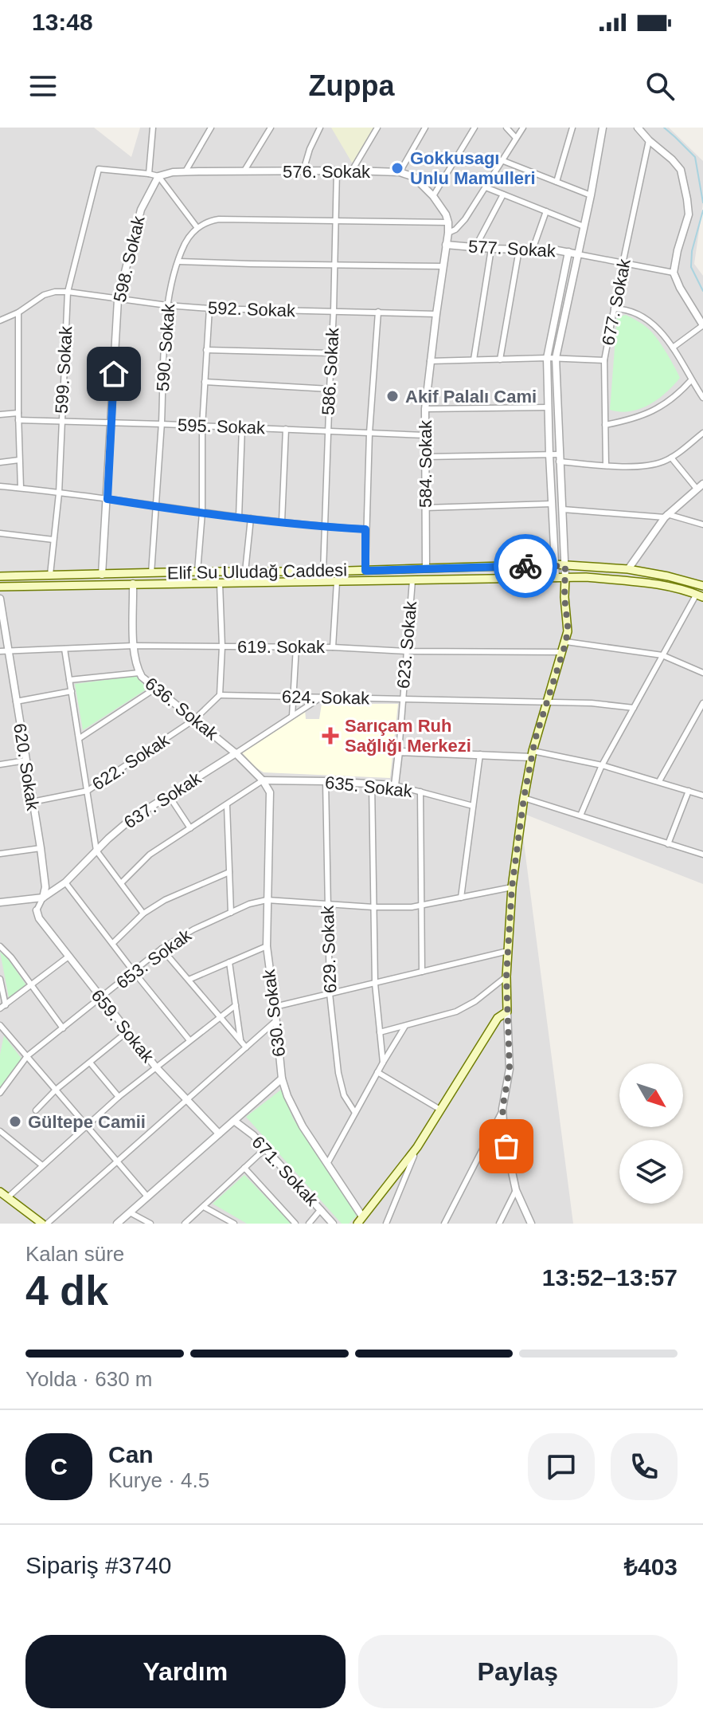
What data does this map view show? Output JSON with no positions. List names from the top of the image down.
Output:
{
  "streets": {
    "main road": ["Elif Su Uludağ Caddesi"],
    "street": [
      "576. Sokak",
      "577. Sokak",
      "598. Sokak",
      "677. Sokak",
      "592. Sokak",
      "590. Sokak",
      "599. Sokak",
      "586. Sokak",
      "595. Sokak",
      "584. Sokak",
      "623. Sokak",
      "619. Sokak",
      "624. Sokak",
      "636. Sokak",
      "622. Sokak",
      "620. Sokak",
      "635. Sokak",
      "637. Sokak",
      "629. Sokak",
      "653. Sokak",
      "630. Sokak",
      "659. Sokak",
      "671. Sokak"
    ]
  },
  "crossings": [
    ["576. Sokak", "598. Sokak"],
    ["576. Sokak", "586. Sokak"],
    ["577. Sokak", "584. Sokak"],
    ["598. Sokak", "592. Sokak"],
    ["598. Sokak", "595. Sokak"],
    ["598. Sokak", "Elif Su Uludağ Caddesi"],
    ["592. Sokak", "590. Sokak"],
    ["592. Sokak", "599. Sokak"],
    ["592. Sokak", "586. Sokak"],
    ["592. Sokak", "584. Sokak"],
    ["590. Sokak", "595. Sokak"],
    ["590. Sokak", "Elif Su Uludağ Caddesi"],
    ["599. Sokak", "595. Sokak"],
    ["599. Sokak", "Elif Su Uludağ Caddesi"],
    ["586. Sokak", "595. Sokak"],
    ["586. Sokak", "Elif Su Uludağ Caddesi"],
    ["595. Sokak", "584. Sokak"],
    ["584. Sokak", "Elif Su Uludağ Caddesi"],
    ["Elif Su Uludağ Caddesi", "623. Sokak"],
    ["Elif Su Uludağ Caddesi", "636. Sokak"],
    ["623. Sokak", "619. Sokak"],
    ["623. Sokak", "624. Sokak"],
    ["623. Sokak", "635. Sokak"],
    ["619. Sokak", "636. Sokak"],
    ["619. Sokak", "620. Sokak"],
    ["624. Sokak", "622. Sokak"],
    ["624. Sokak", "637. Sokak"],
    ["636. Sokak", "622. Sokak"],
    ["636. Sokak", "635. Sokak"],
    ["636. Sokak", "637. Sokak"],
    ["636. Sokak", "630. Sokak"],
    ["622. Sokak", "620. Sokak"],
    ["620. Sokak", "637. Sokak"],
    ["635. Sokak", "629. Sokak"],
    ["635. Sokak", "630. Sokak"],
    ["653. Sokak", "630. Sokak"],
    ["653. Sokak", "659. Sokak"]
  ],
  "places": {
    "other": ["Gokkusagı Unlu Mamulleri", "Akif Palalı Cami", "Gültepe Camii"],
    "health": ["Sarıçam Ruh Sağlığı Merkezi"]
  },
  "north": "bottom right",
  "page": {
    "status": "13:48",
    "header": "Zuppa",
    "heading": ["4 dk", "Kalan süre", "13:52–13:57"],
    "panel": [
      "Can",
      "Kurye · 4.5",
      "Sipariş #3740",
      "₺403"
    ],
    "bar": "Yolda · 630 m",
    "round": "C",
    "buttons": ["Yardım", "Paylaş"]
  }
}
